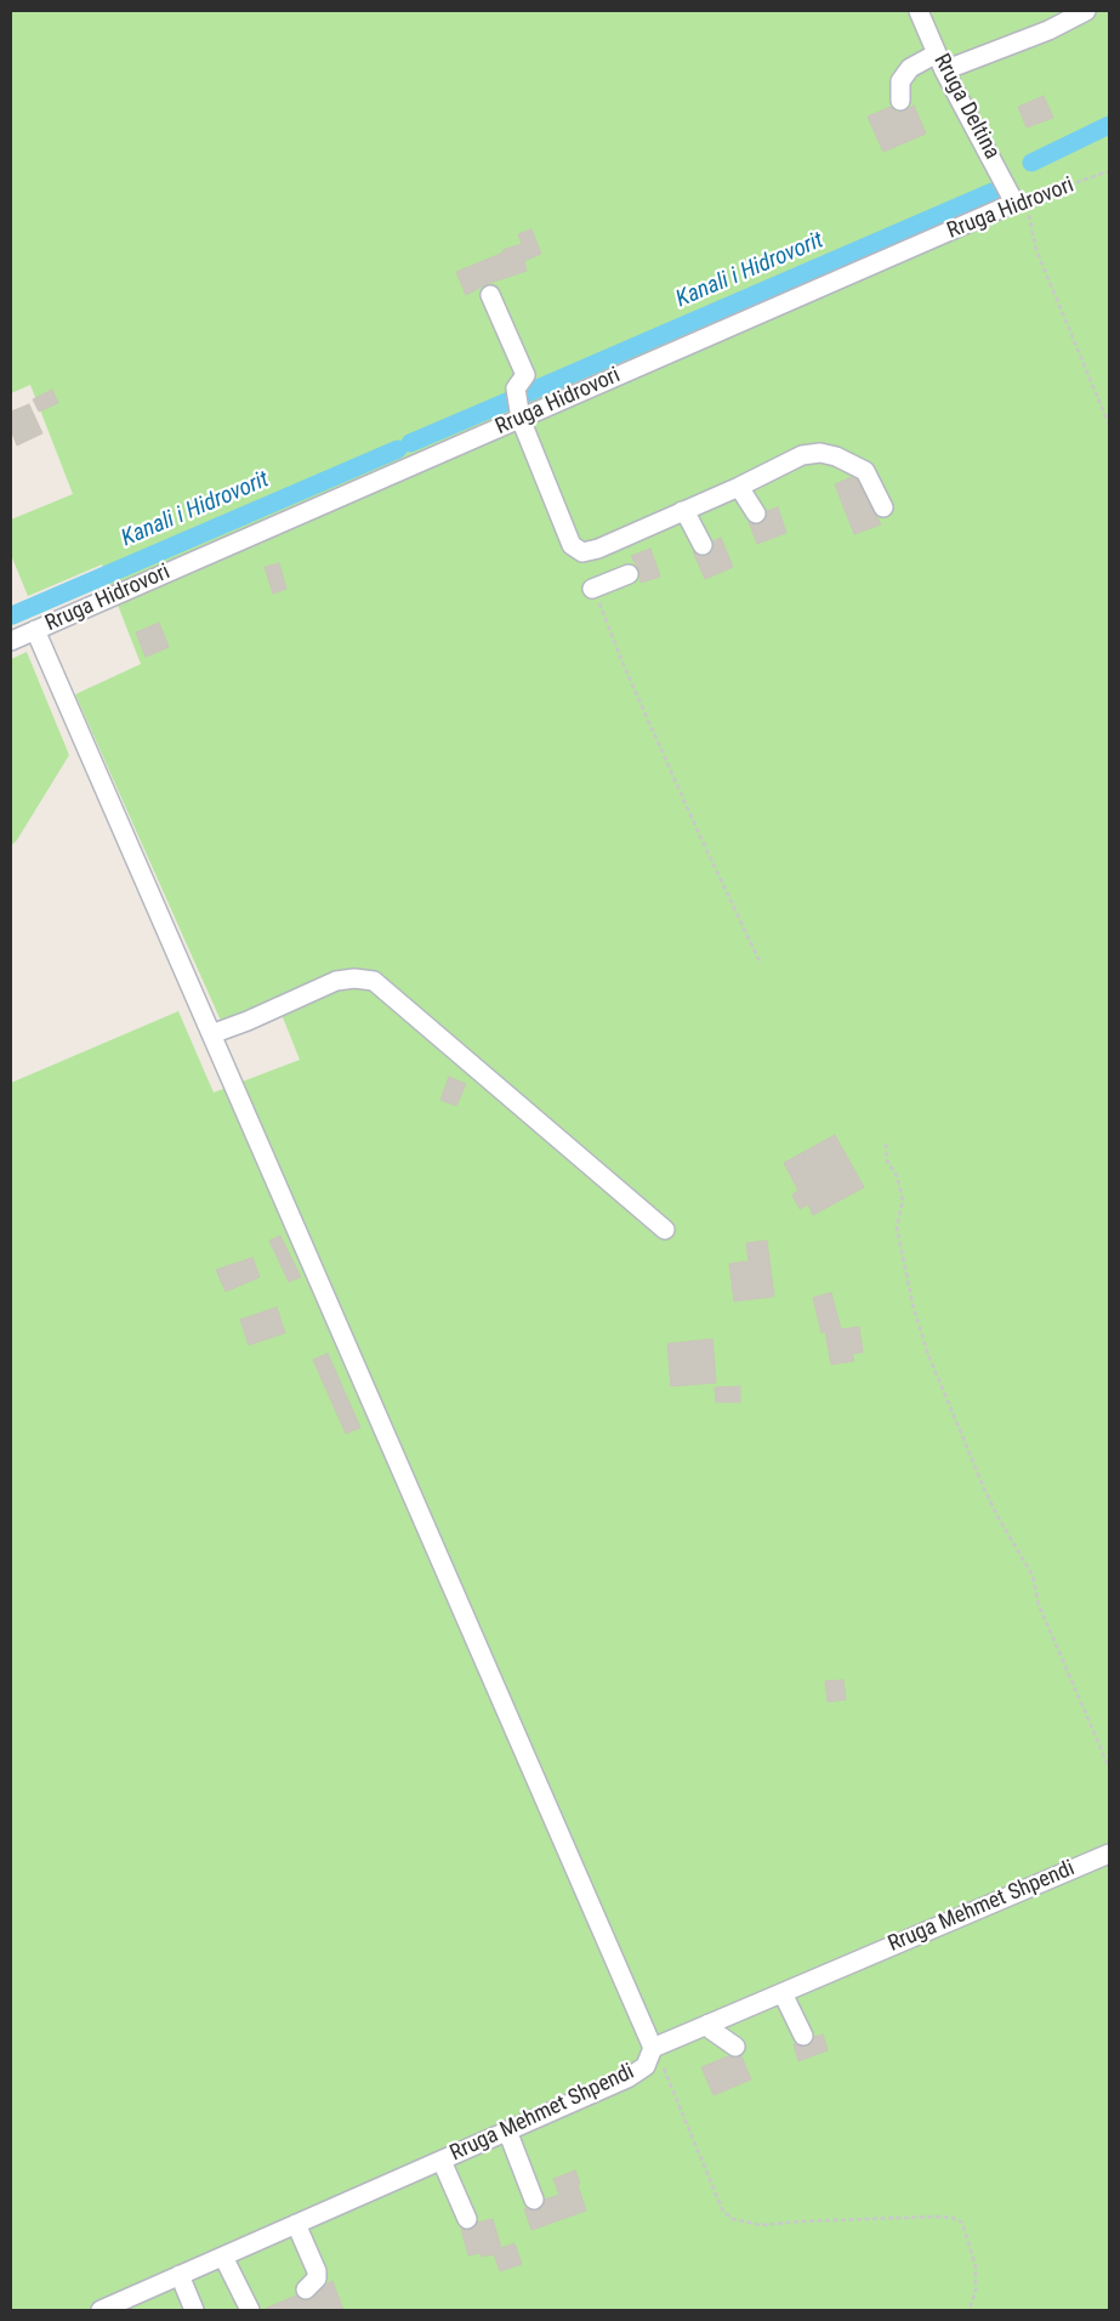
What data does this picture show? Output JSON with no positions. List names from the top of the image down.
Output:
{
  "streets": {
    "street": ["Rruga Deltina", "Rruga Hidrovori", "Rruga Mehmet Shpendi"]
  },
  "crossings": [
    ["Rruga Deltina", "Rruga Hidrovori"]
  ],
  "water": ["Kanali i Hidrovorit"]
}
